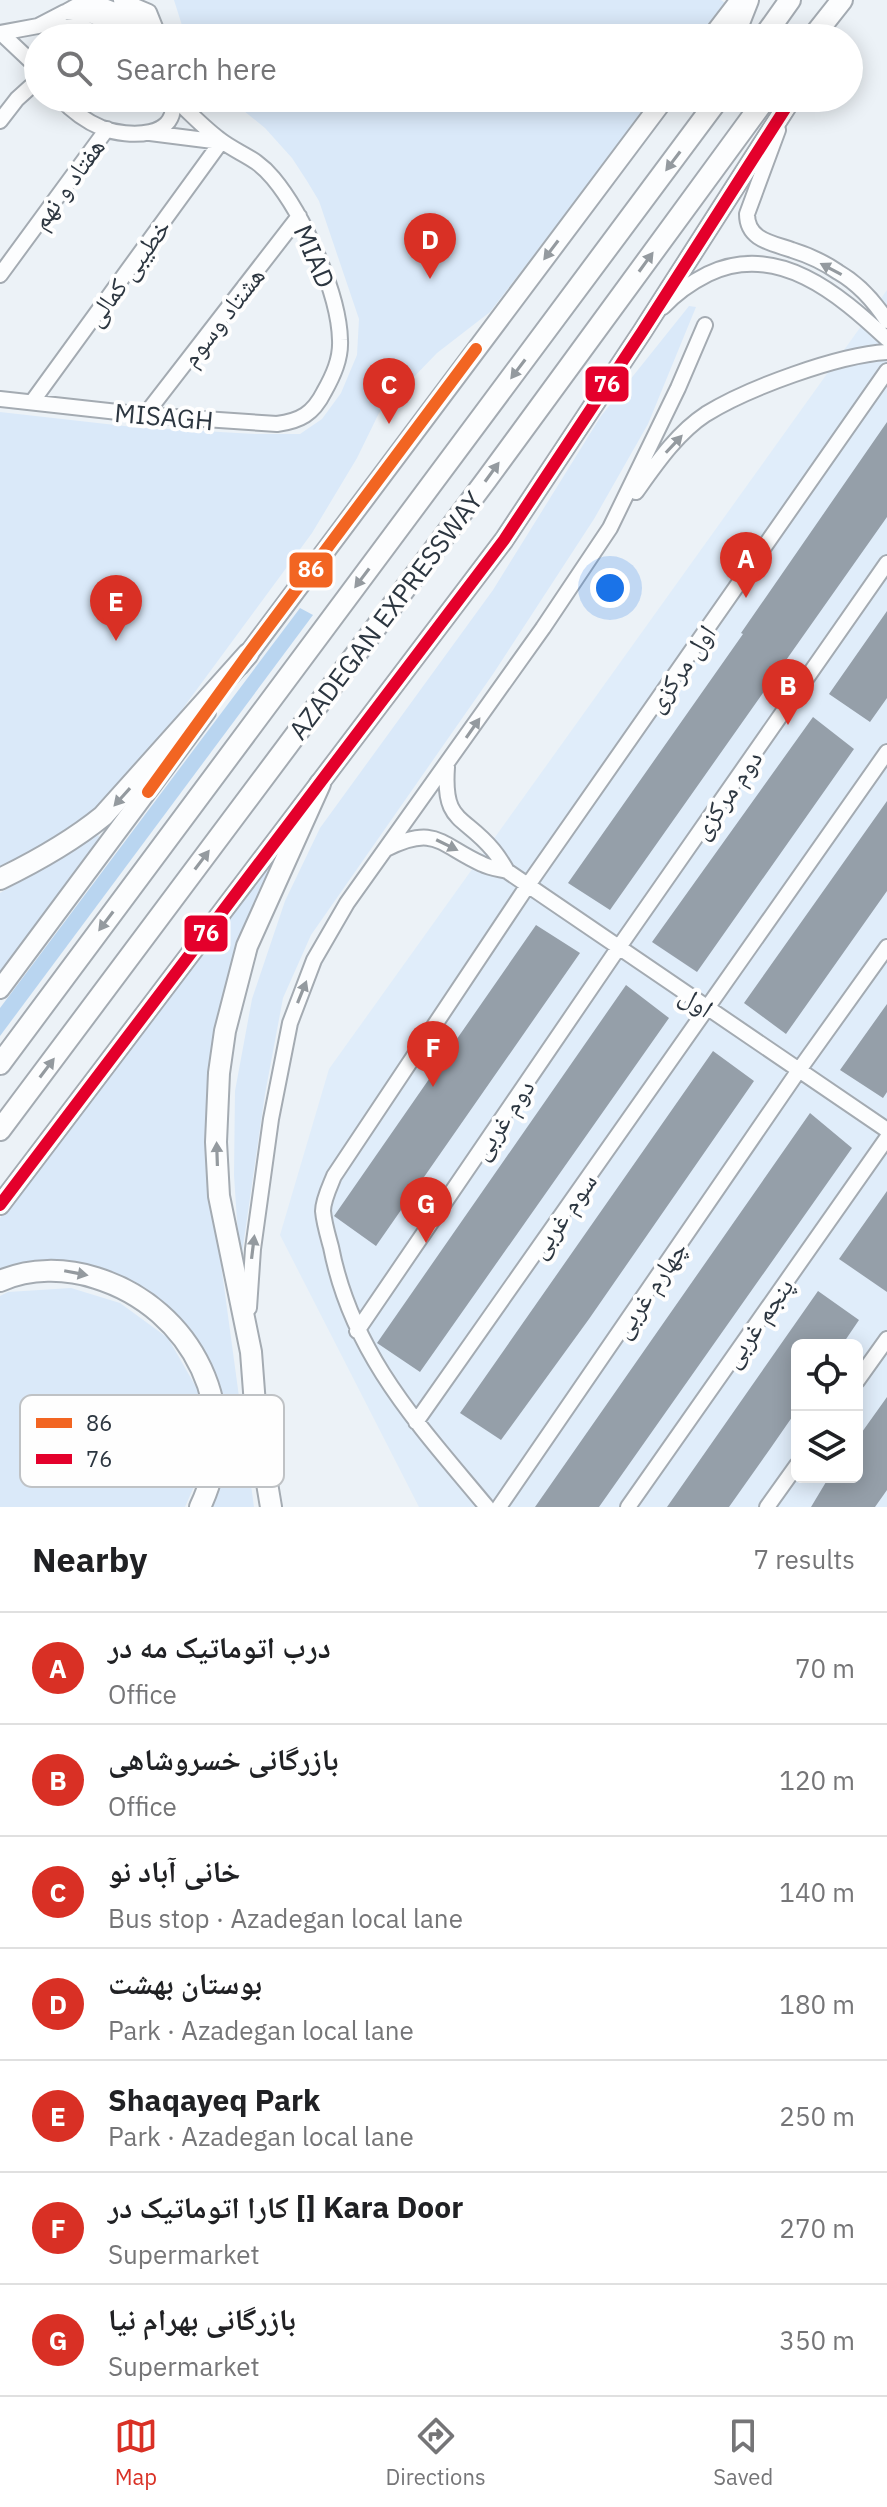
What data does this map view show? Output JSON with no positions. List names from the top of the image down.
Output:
{
  "streets": {
    "highway": ["AZADEGAN EXPRESSWAY"],
    "street": [
      "هفتاد و نهم",
      "MIAD",
      "خطیبی کمالی",
      "هشتاد وسوم",
      "MISAGH",
      "اول مرکزی",
      "دوم مرکزی",
      "اول",
      "دوم غربی",
      "سوم غربی",
      "چهارم غربی",
      "پنجم غربی"
    ]
  },
  "crossings": [
    ["MIAD", "خطیبی کمالی"],
    ["MIAD", "هشتاد وسوم"],
    ["MIAD", "MISAGH"],
    ["خطیبی کمالی", "MISAGH"],
    ["هشتاد وسوم", "MISAGH"],
    ["اول مرکزی", "اول"],
    ["اول مرکزی", "دوم غربی"],
    ["دوم مرکزی", "اول"],
    ["دوم مرکزی", "دوم غربی"],
    ["اول", "دوم غربی"],
    ["اول", "سوم غربی"],
    ["اول", "چهارم غربی"]
  ],
  "lines": ["transit line 76", "transit line 86"],
  "legend": ["86", "76"],
  "page": {
    "search": "Search here",
    "pins": [
      "D",
      "C",
      "A",
      "E",
      "B",
      "F",
      "G"
    ],
    "heading": ["Nearby", "7 results"],
    "list": [
      {
        "mark": "A",
        "name": "درب اتوماتیک مه در",
        "note": "Office",
        "value": "70 m"
      },
      {
        "mark": "B",
        "name": "بازرگانی خسروشاهی",
        "note": "Office",
        "value": "120 m"
      },
      {
        "mark": "C",
        "name": "خانی آباد نو",
        "note": "Bus stop · Azadegan local lane",
        "value": "140 m"
      },
      {
        "mark": "D",
        "name": "بوستان بهشت",
        "note": "Park · Azadegan local lane",
        "value": "180 m"
      },
      {
        "mark": "E",
        "name": "Shaqayeq Park",
        "note": "Park · Azadegan local lane",
        "value": "250 m"
      },
      {
        "mark": "F",
        "name": "کارا اتوماتیک در [] Kara Door",
        "note": "Supermarket",
        "value": "270 m"
      },
      {
        "mark": "G",
        "name": "بازرگانی بهرام نیا",
        "note": "Supermarket",
        "value": "350 m"
      }
    ],
    "nav": ["Map", "Directions", "Saved"]
  }
}
